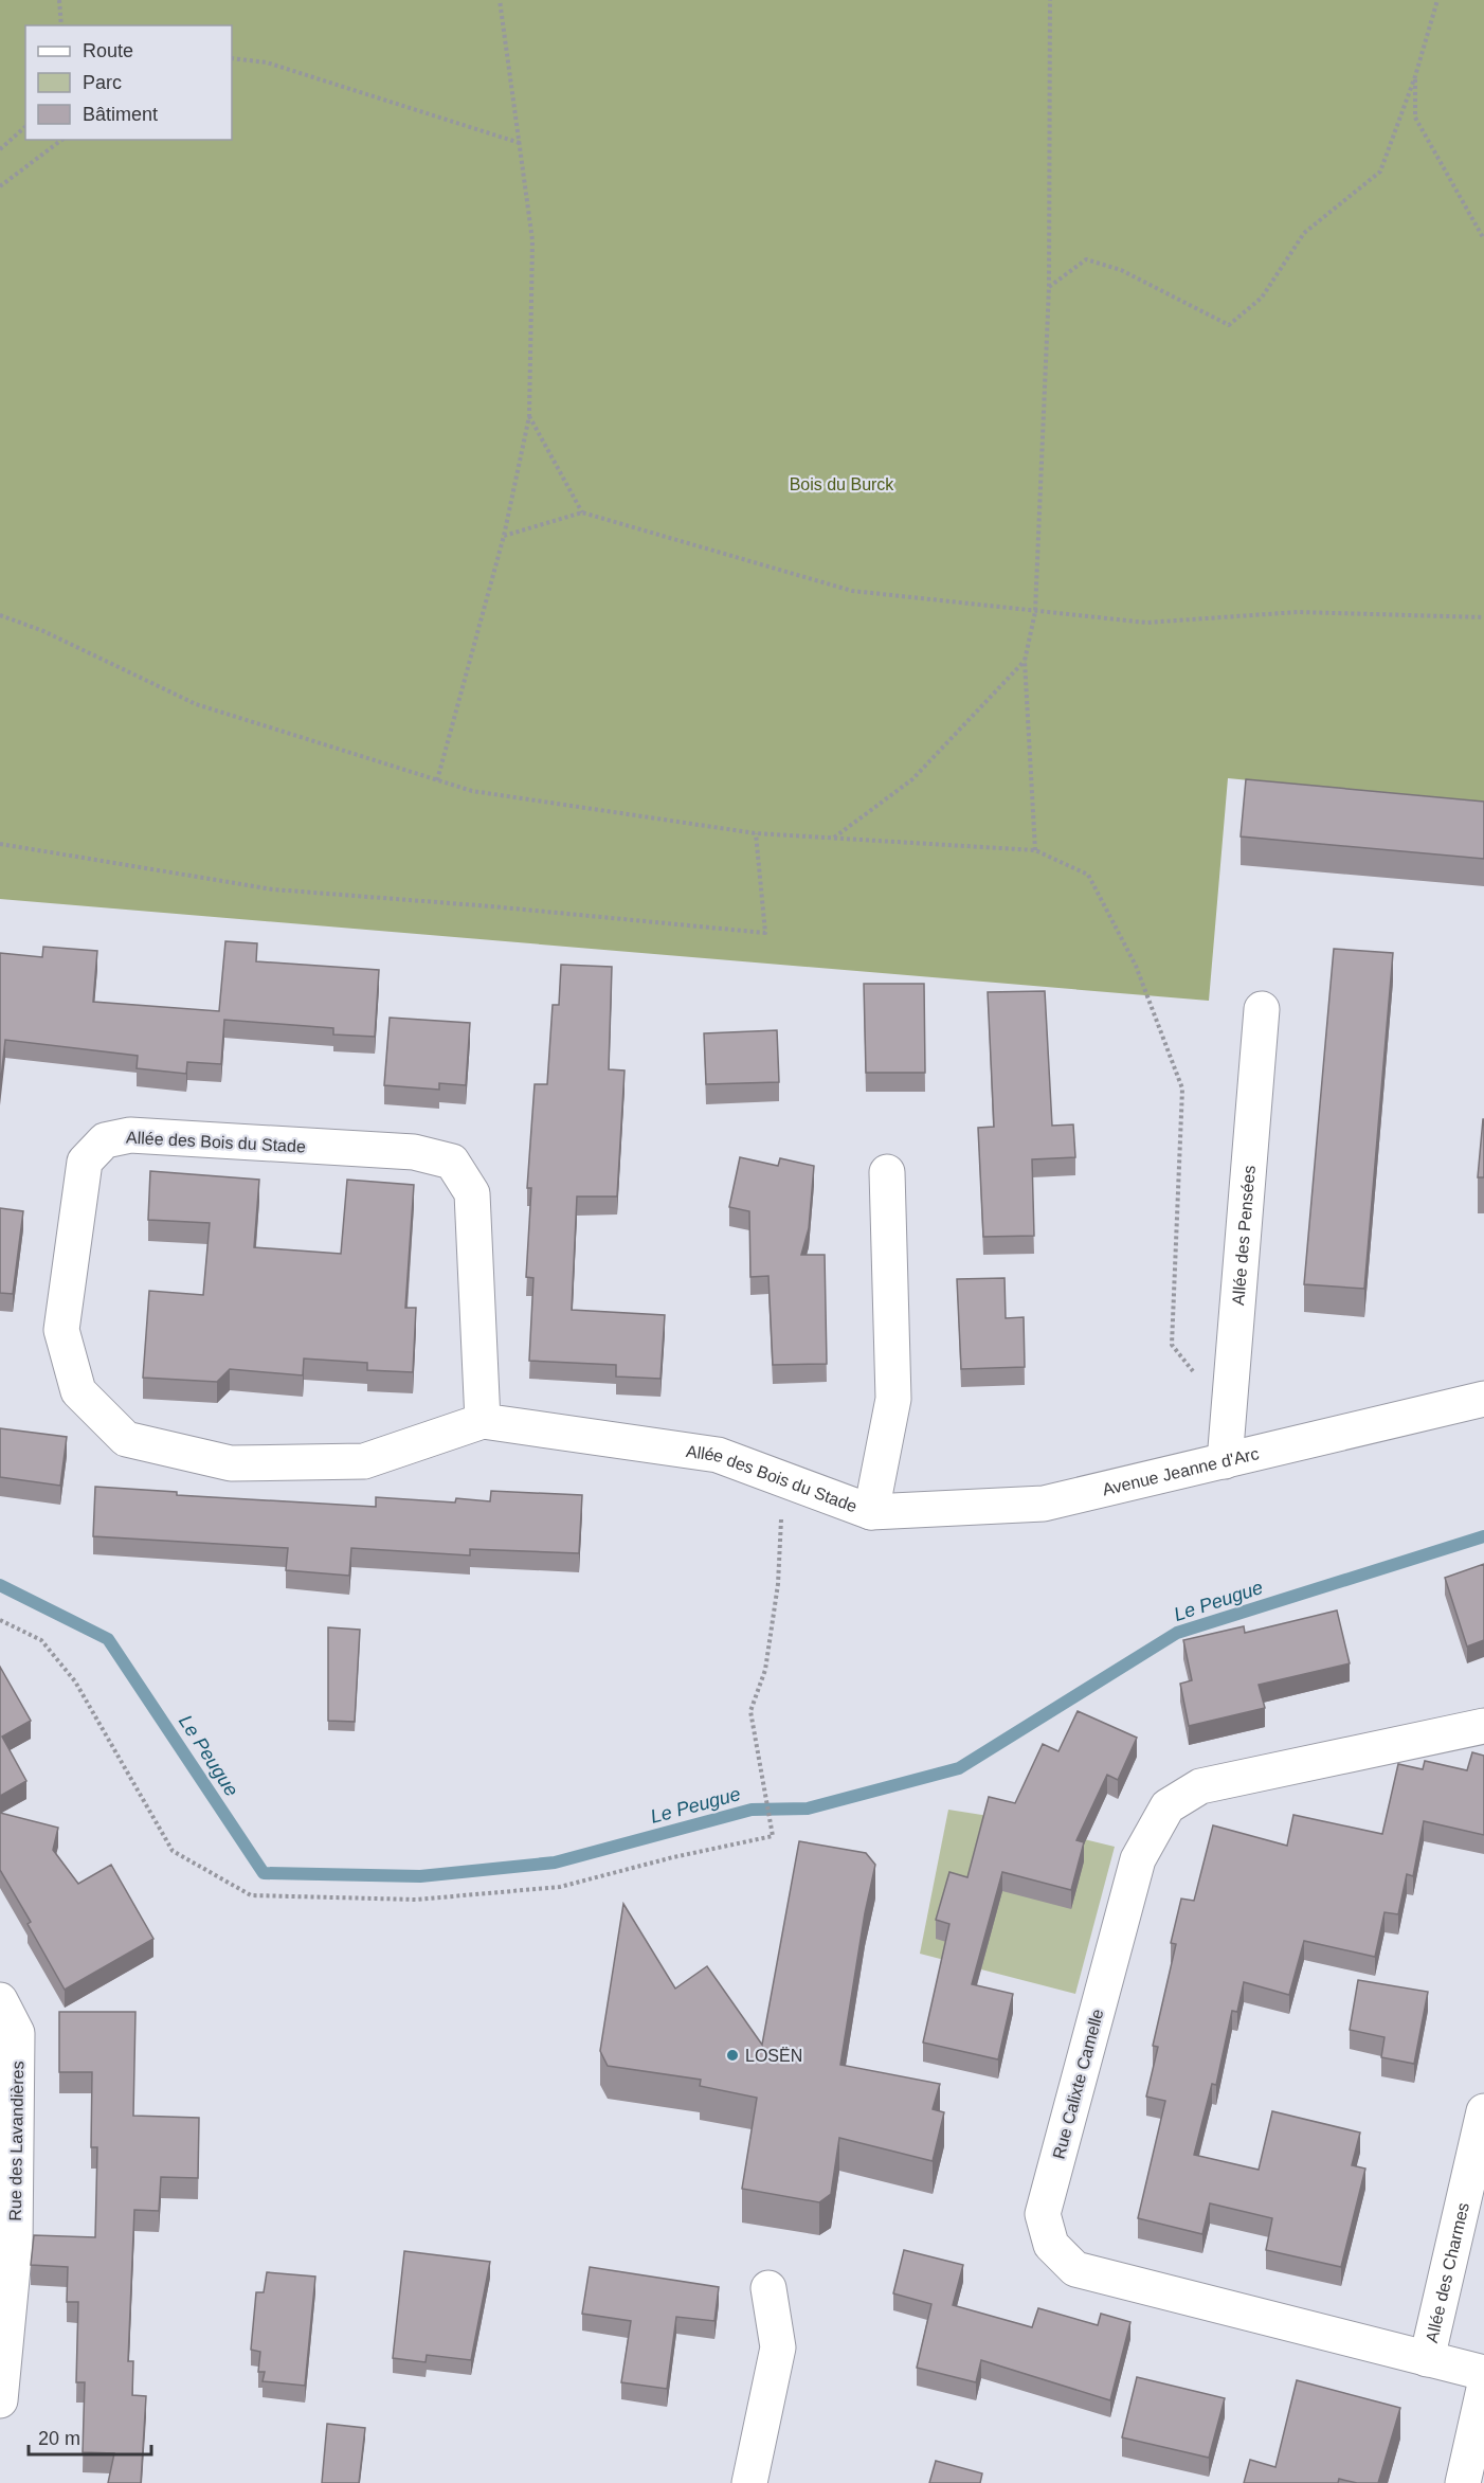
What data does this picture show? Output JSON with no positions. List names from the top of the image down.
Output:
{
  "streets": {
    "street": [
      "Allée des Bois du Stade",
      "Allée des Pensées",
      "Avenue Jeanne d'Arc",
      "Rue Calixte Camelle",
      "Rue des Lavandières",
      "Allée des Charmes"
    ]
  },
  "crossings": [
    ["Allée des Bois du Stade", "Avenue Jeanne d'Arc"],
    ["Allée des Pensées", "Avenue Jeanne d'Arc"],
    ["Rue Calixte Camelle", "Allée des Charmes"]
  ],
  "water": ["Le Peugue"],
  "parks": ["Bois du Burck"],
  "places": ["LOSËN"],
  "legend": ["Route", "Parc", "Bâtiment"],
  "scale_bar": "20 m"
}
